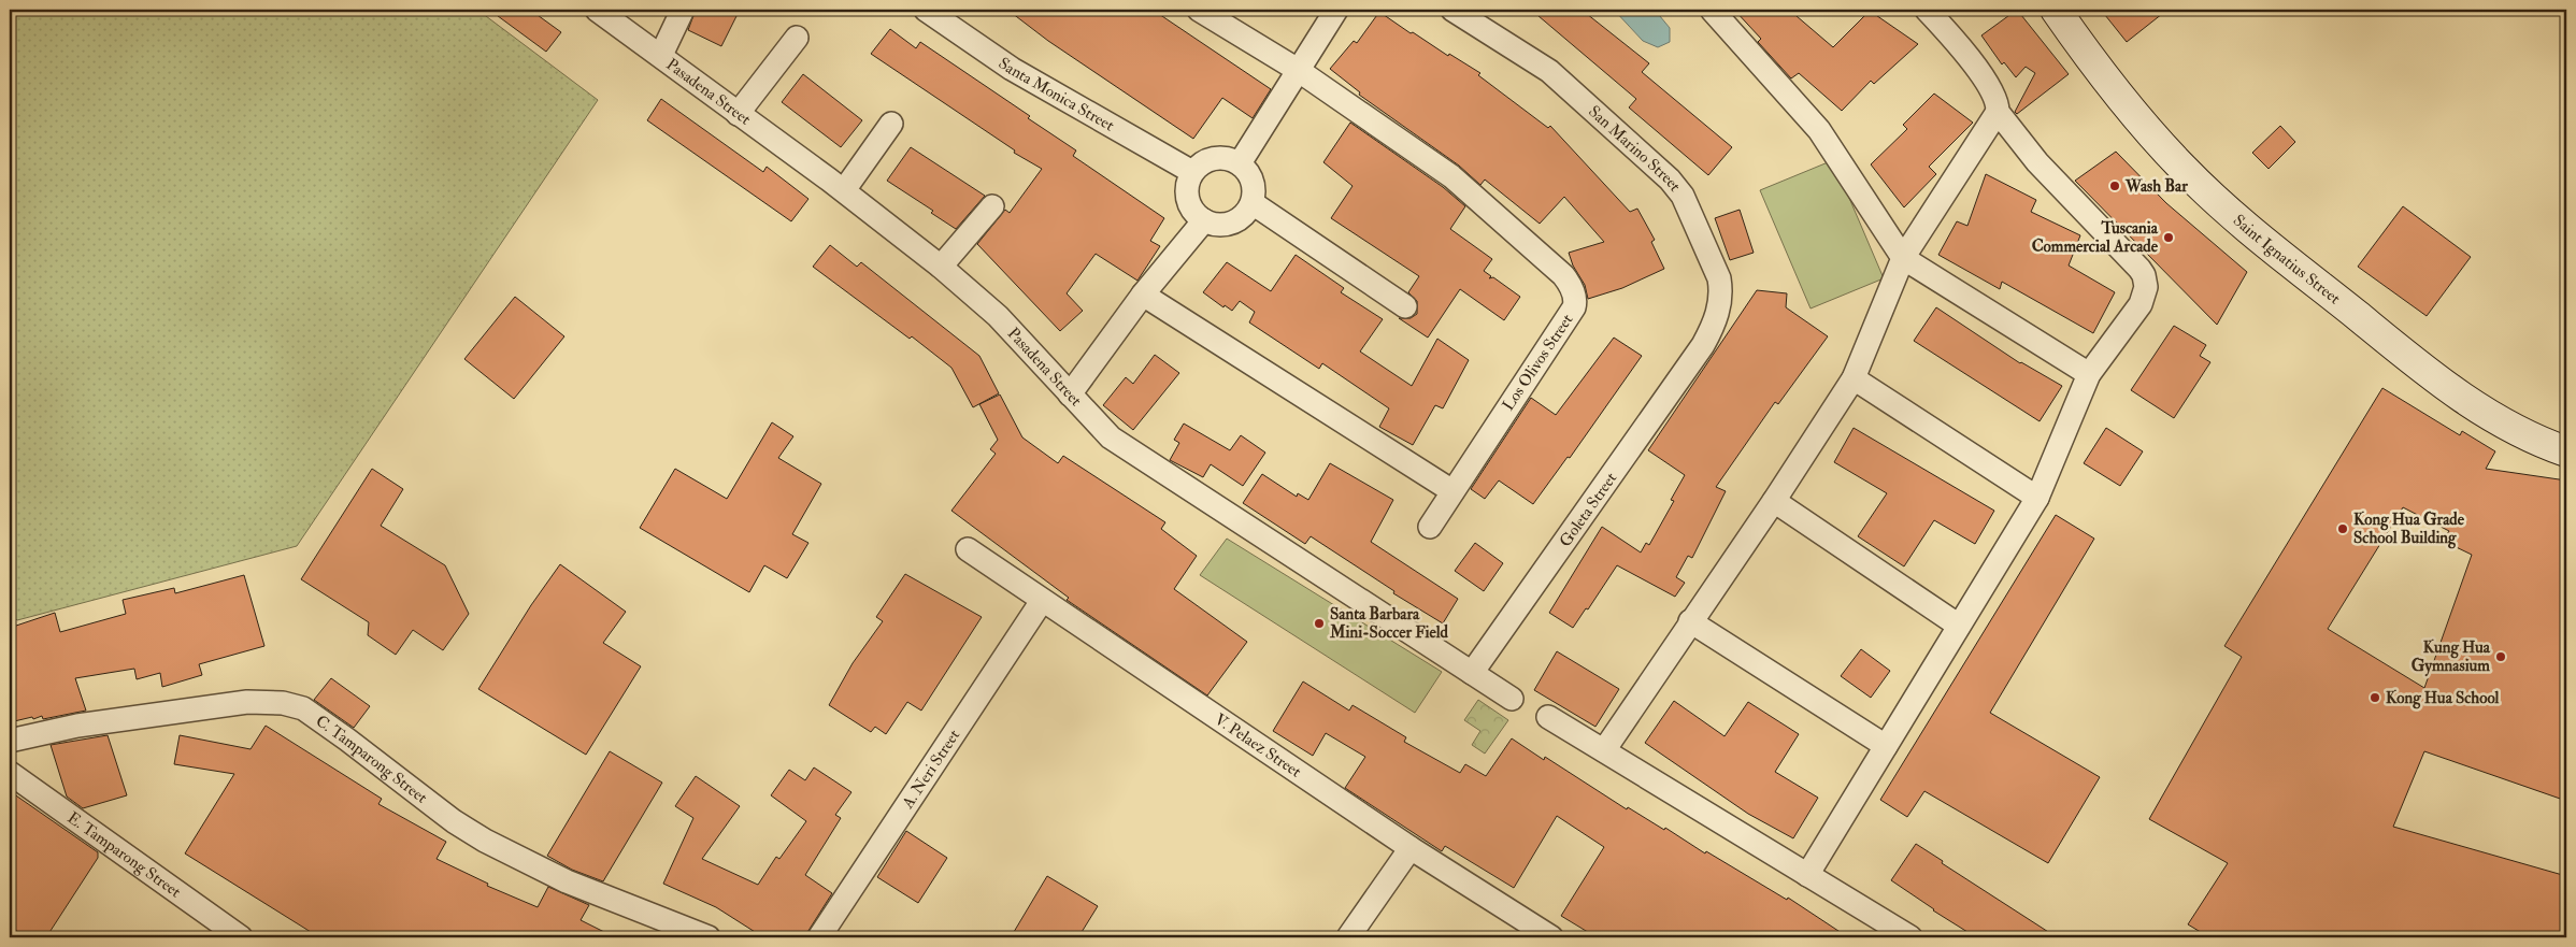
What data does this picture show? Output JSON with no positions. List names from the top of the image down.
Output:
{
  "streets": {
    "street": [
      "Pasadena Street",
      "Santa Monica Street",
      "San Marino Street",
      "Saint Ignatius Street",
      "Los Olivos Street",
      "Goleta Street",
      "V. Pelaez Street",
      "C. Tamparong Street",
      "A. Neri Street",
      "E. Tamparong Street"
    ]
  },
  "crossings": [
    ["Pasadena Street", "Goleta Street"],
    ["San Marino Street", "Goleta Street"],
    ["V. Pelaez Street", "A. Neri Street"]
  ],
  "places": [
    "Wash Bar",
    "Tuscania Commercial Arcade",
    "Kong Hua Grade School Building",
    "Santa Barbara Mini-Soccer Field",
    "Kung Hua Gymnasium",
    "Kong Hua School"
  ]
}
